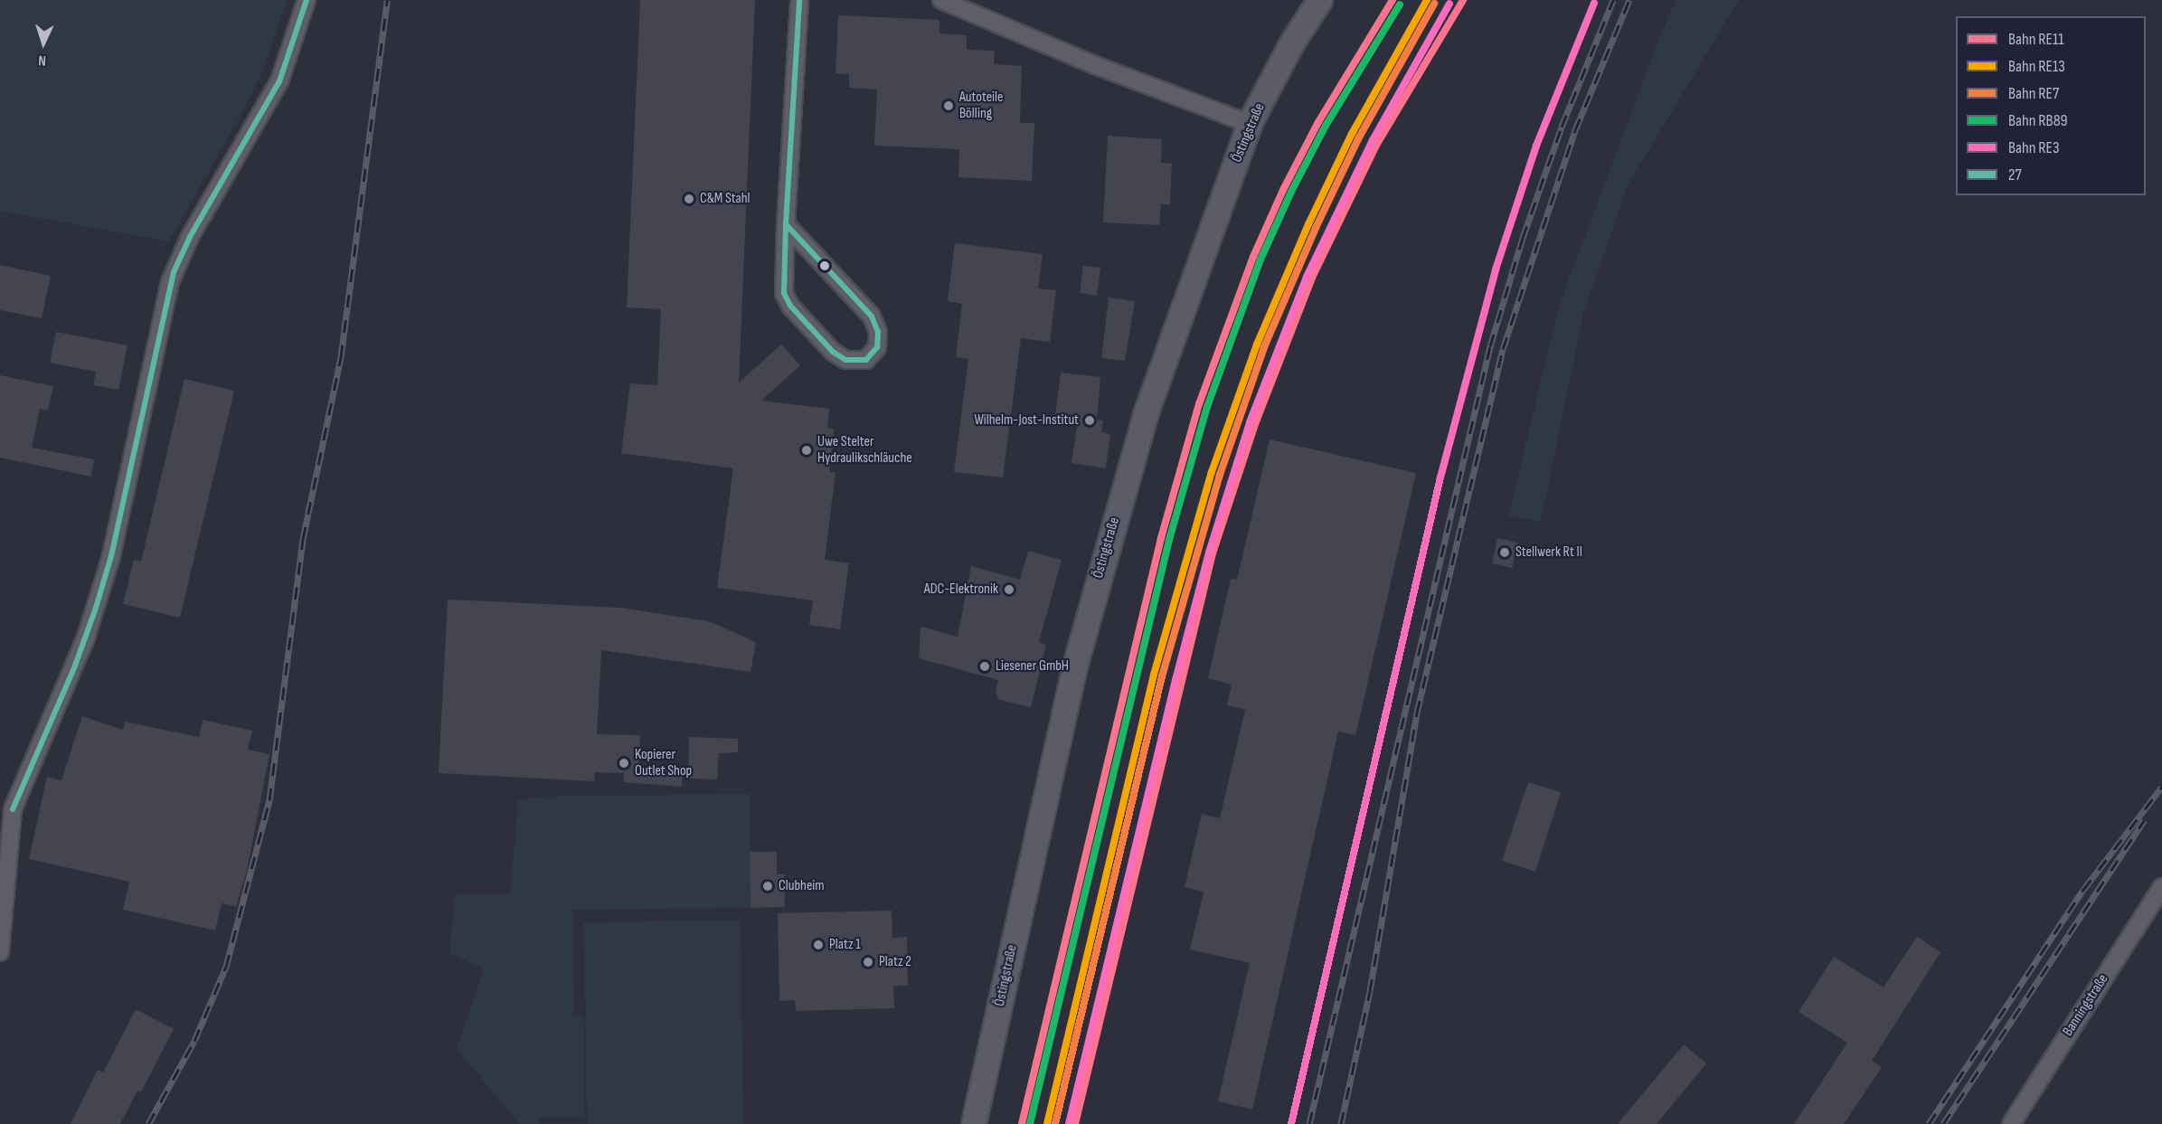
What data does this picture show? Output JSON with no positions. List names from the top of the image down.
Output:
{
  "streets": {
    "street": ["Östingstraße", "Banningstraße"]
  },
  "places": [
    "Autoteile Bölling",
    "C&M Stahl",
    "Wilhelm-Jost-Institut",
    "Uwe Stelter Hydraulikschläuche",
    "Stellwerk Rt II",
    "ADC-Elektronik",
    "Liesener GmbH",
    "Kopierer Outlet Shop",
    "Clubheim",
    "Platz 1",
    "Platz 2"
  ],
  "lines": [
    "rail line RE11",
    "rail line RE13",
    "transit line 27",
    "rail line RE3",
    "rail line RE7",
    "rail line RB89"
  ],
  "legend": [
    "Bahn RE11",
    "Bahn RE13",
    "Bahn RE7",
    "Bahn RB89",
    "Bahn RE3",
    "27"
  ],
  "north": "bottom"
}
